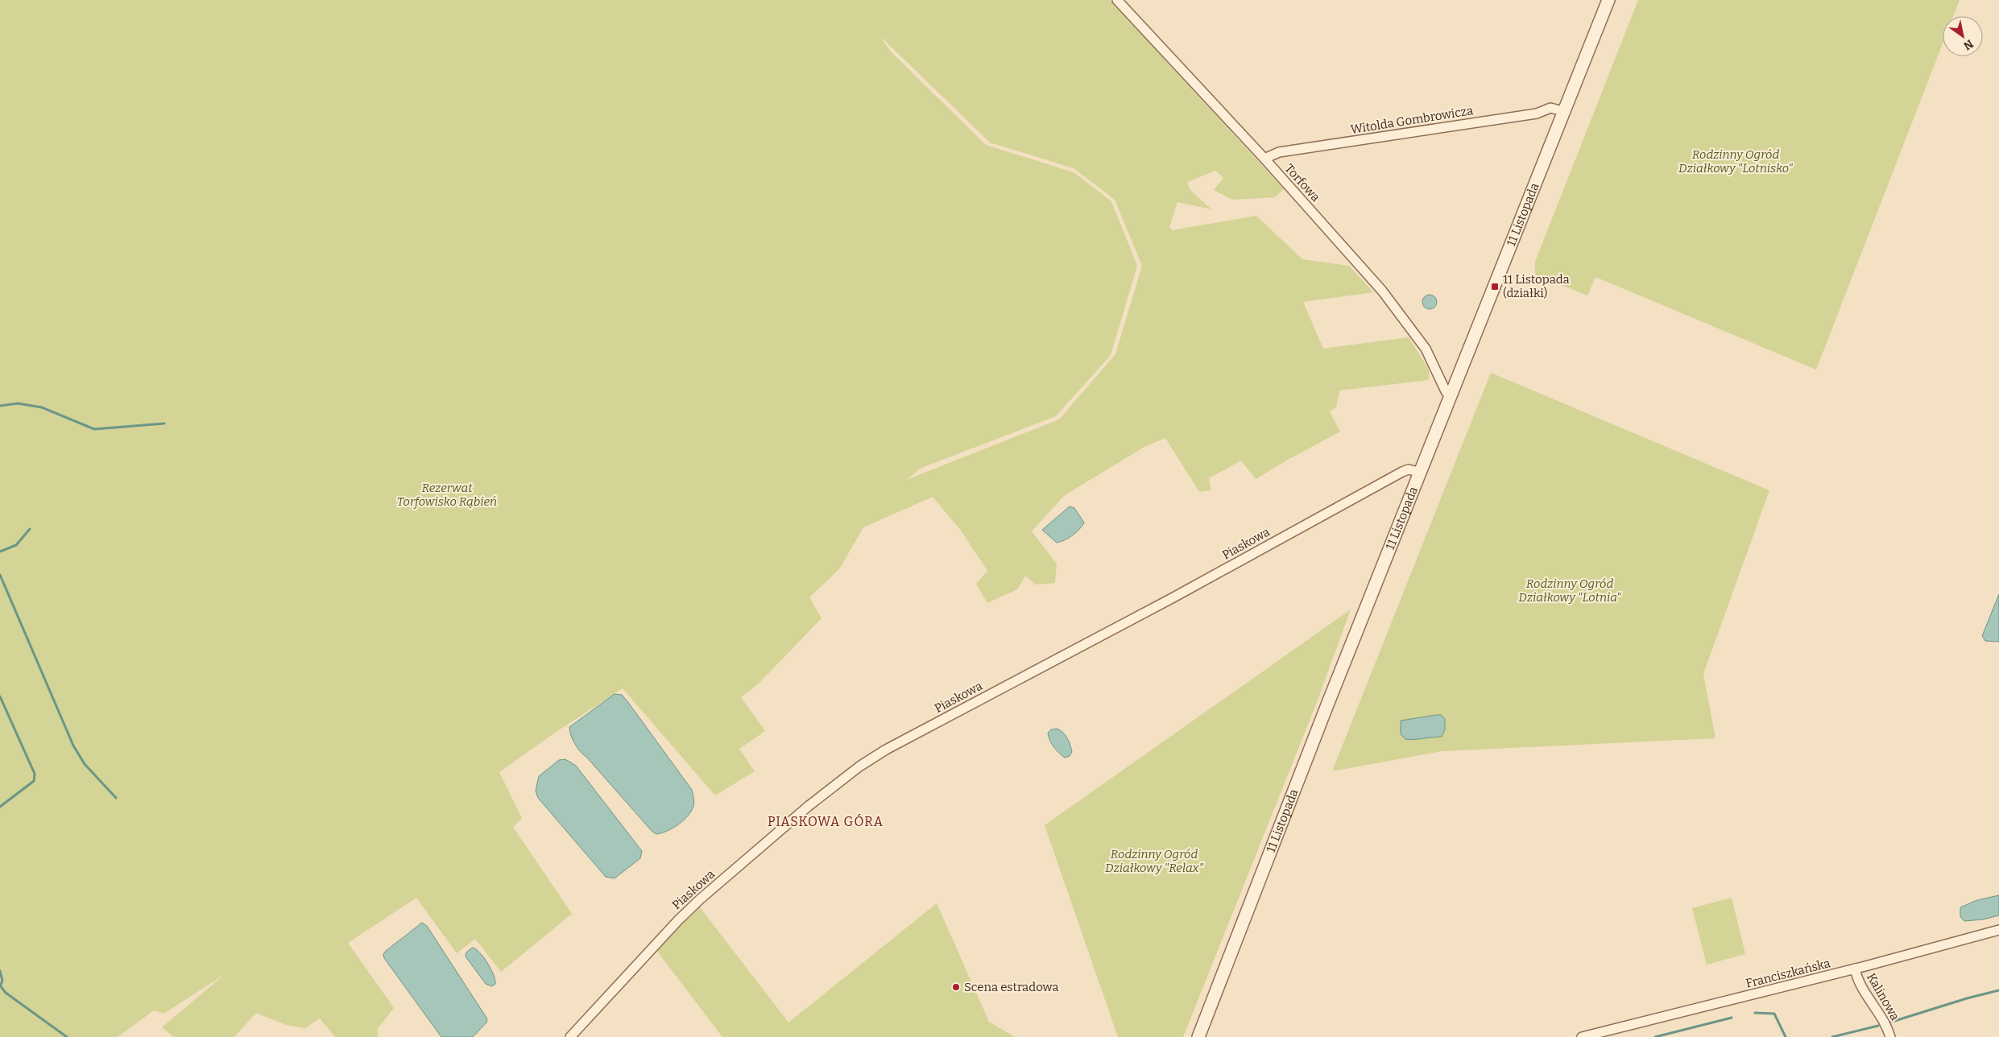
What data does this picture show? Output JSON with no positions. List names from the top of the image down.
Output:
{
  "streets": {
    "street": [
      "Witolda Gombrowicza",
      "Torfowa",
      "11 Listopada",
      "Piaskowa",
      "Franciszkańska",
      "Kalinowa"
    ]
  },
  "crossings": [
    ["Witolda Gombrowicza", "Torfowa"],
    ["Witolda Gombrowicza", "11 Listopada"],
    ["Torfowa", "11 Listopada"],
    ["11 Listopada", "Piaskowa"],
    ["Franciszkańska", "Kalinowa"]
  ],
  "districts": ["PIASKOWA GÓRA"],
  "parks": [
    "Rodzinny Ogród Działkowy \"Lotnisko\"",
    "Rezerwat Torfowisko Rąbień",
    "Rodzinny Ogród Działkowy \"Lotnia\"",
    "Rodzinny Ogród Działkowy \"Relax\""
  ],
  "places": {
    "transit": ["11 Listopada (działki)"],
    "other": ["Scena estradowa"]
  },
  "north": "bottom right"
}
